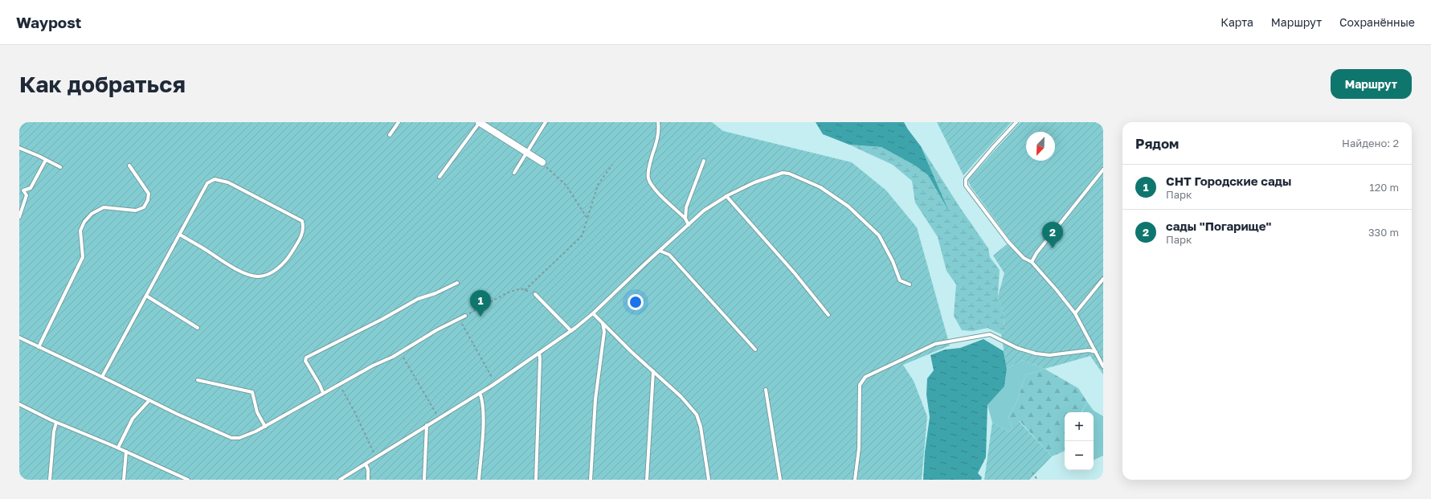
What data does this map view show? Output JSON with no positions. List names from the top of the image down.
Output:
{
  "north": "bottom left",
  "page": {
    "header": "Waypost",
    "nav": ["Карта", "Маршрут", "Сохранённые"],
    "buttons": "Маршрут",
    "title": "Как добраться",
    "heading": ["Рядом", "Найдено: 2"],
    "list": [
      {
        "mark": "1",
        "name": "СНТ Городские сады",
        "note": "Парк",
        "value": "120 m"
      },
      {
        "mark": "2",
        "name": "сады \"Погарище\"",
        "note": "Парк",
        "value": "330 m"
      }
    ],
    "pins": ["2", "1"],
    "map_buttons": ["+", "−"]
  }
}
